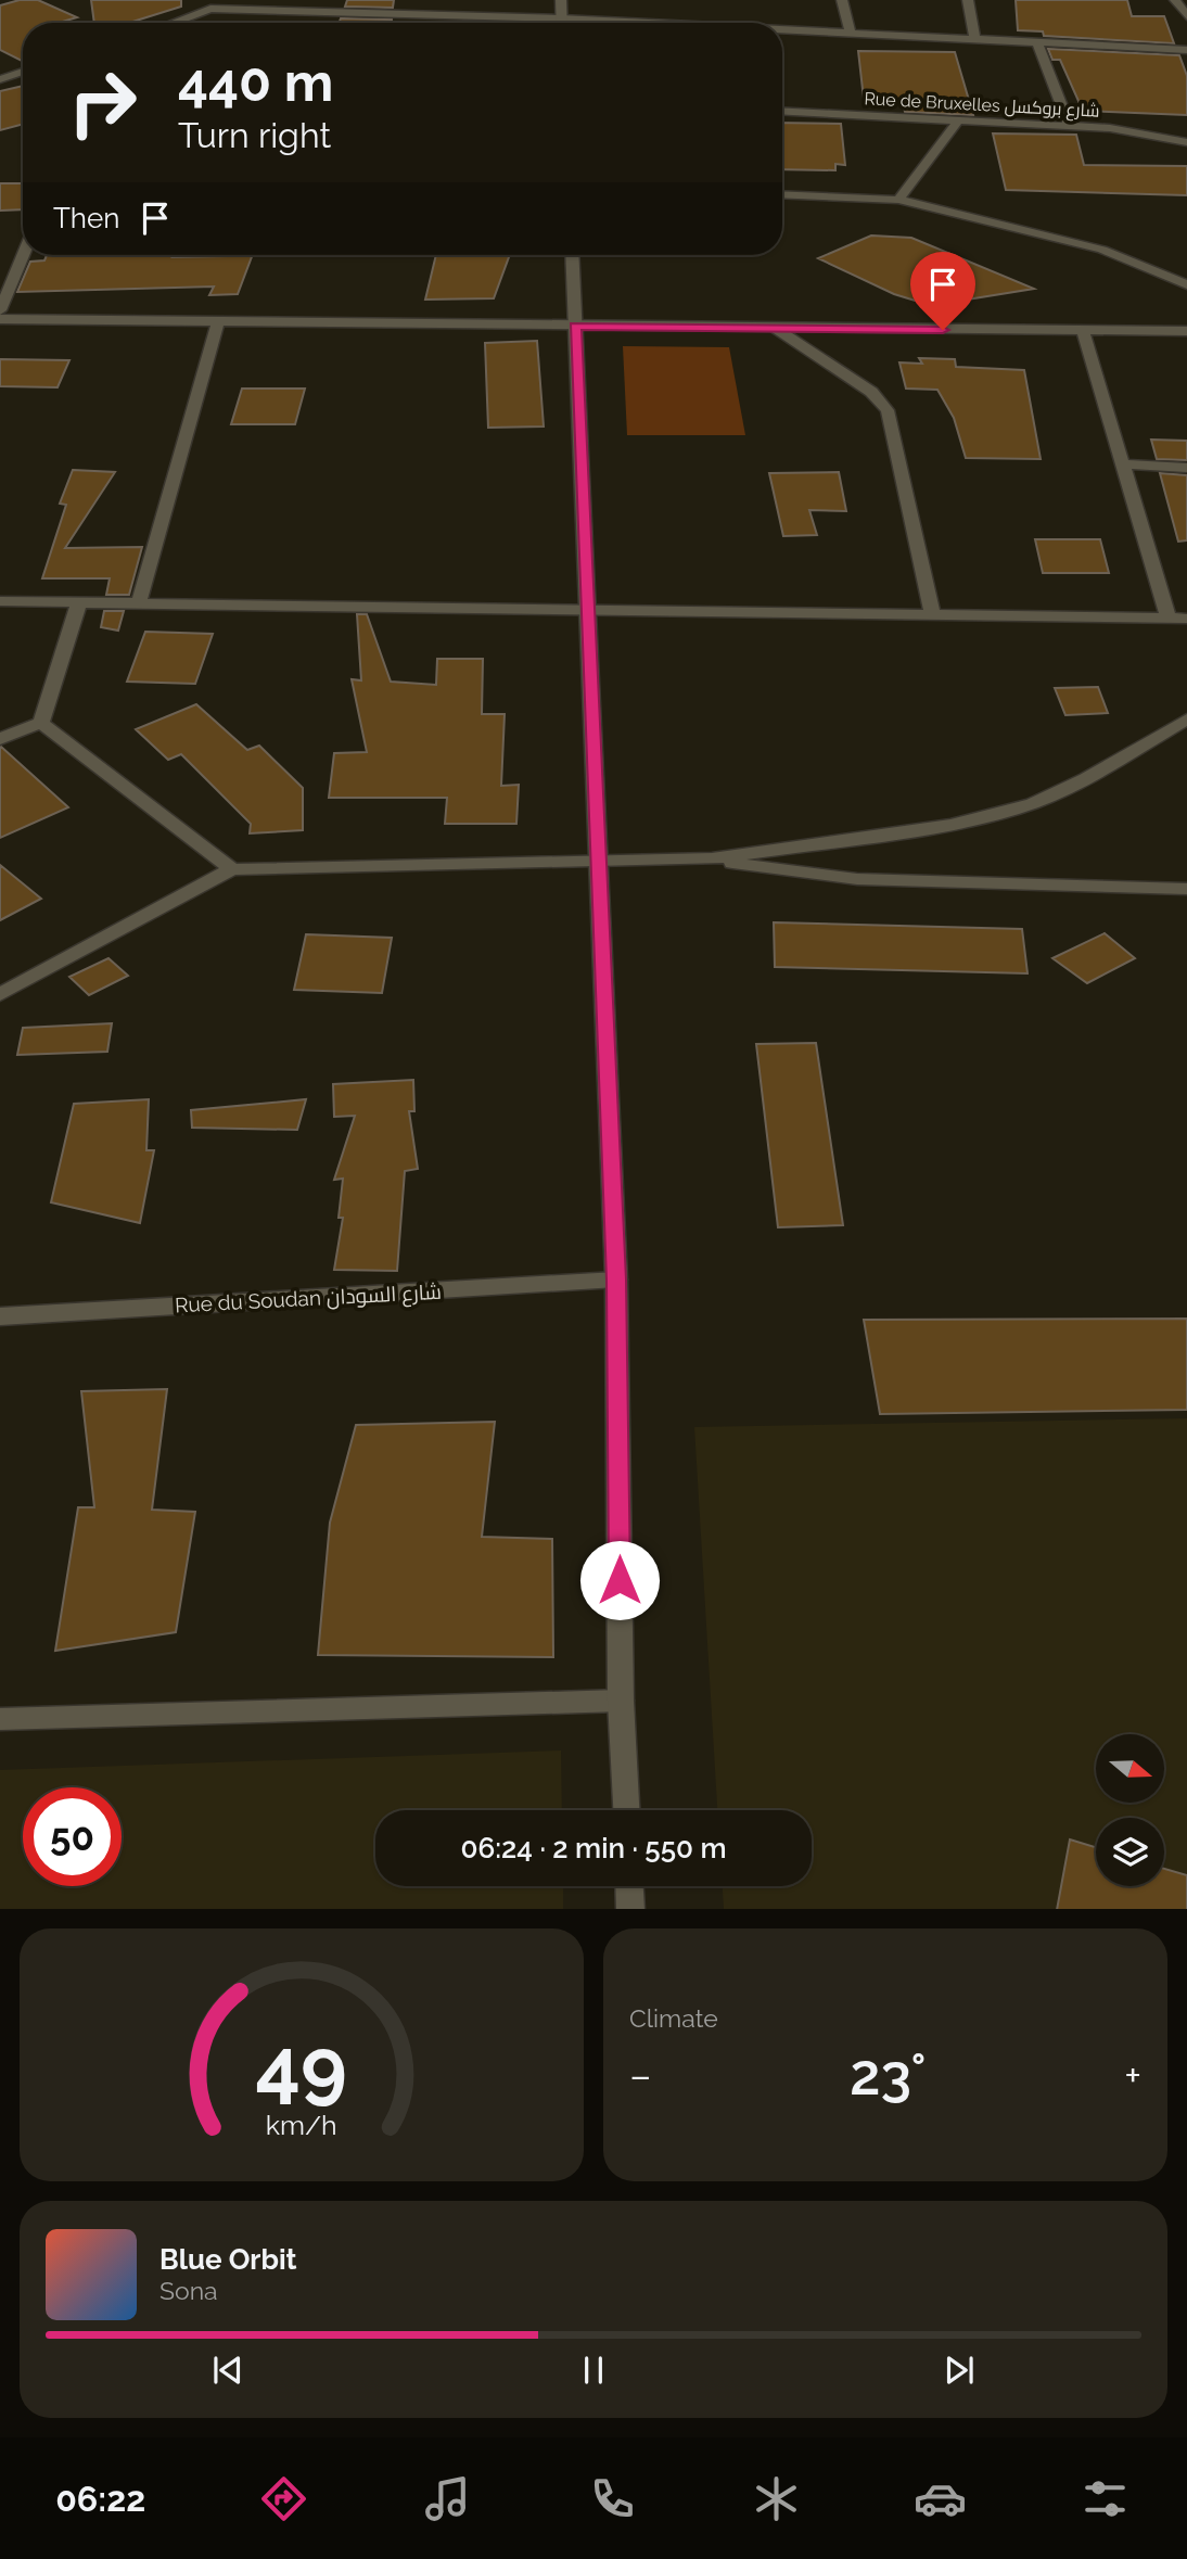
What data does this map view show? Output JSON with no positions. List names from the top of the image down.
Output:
{
  "streets": {
    "street": ["Rue de Bruxelles شارع بروكسل", "Rue du Soudan شارع السودان"]
  },
  "north": "right",
  "page": {
    "turn": ["440 m", "Turn right"],
    "then": "Then",
    "limit": "50",
    "trip": "06:24 · 2 min · 550 m",
    "tile": "Climate",
    "heat": ["−", "23°", "+"],
    "song": ["Blue Orbit", "Sona"],
    "tabs": "06:22",
    "gauge": ["49", "km/h"]
  }
}
